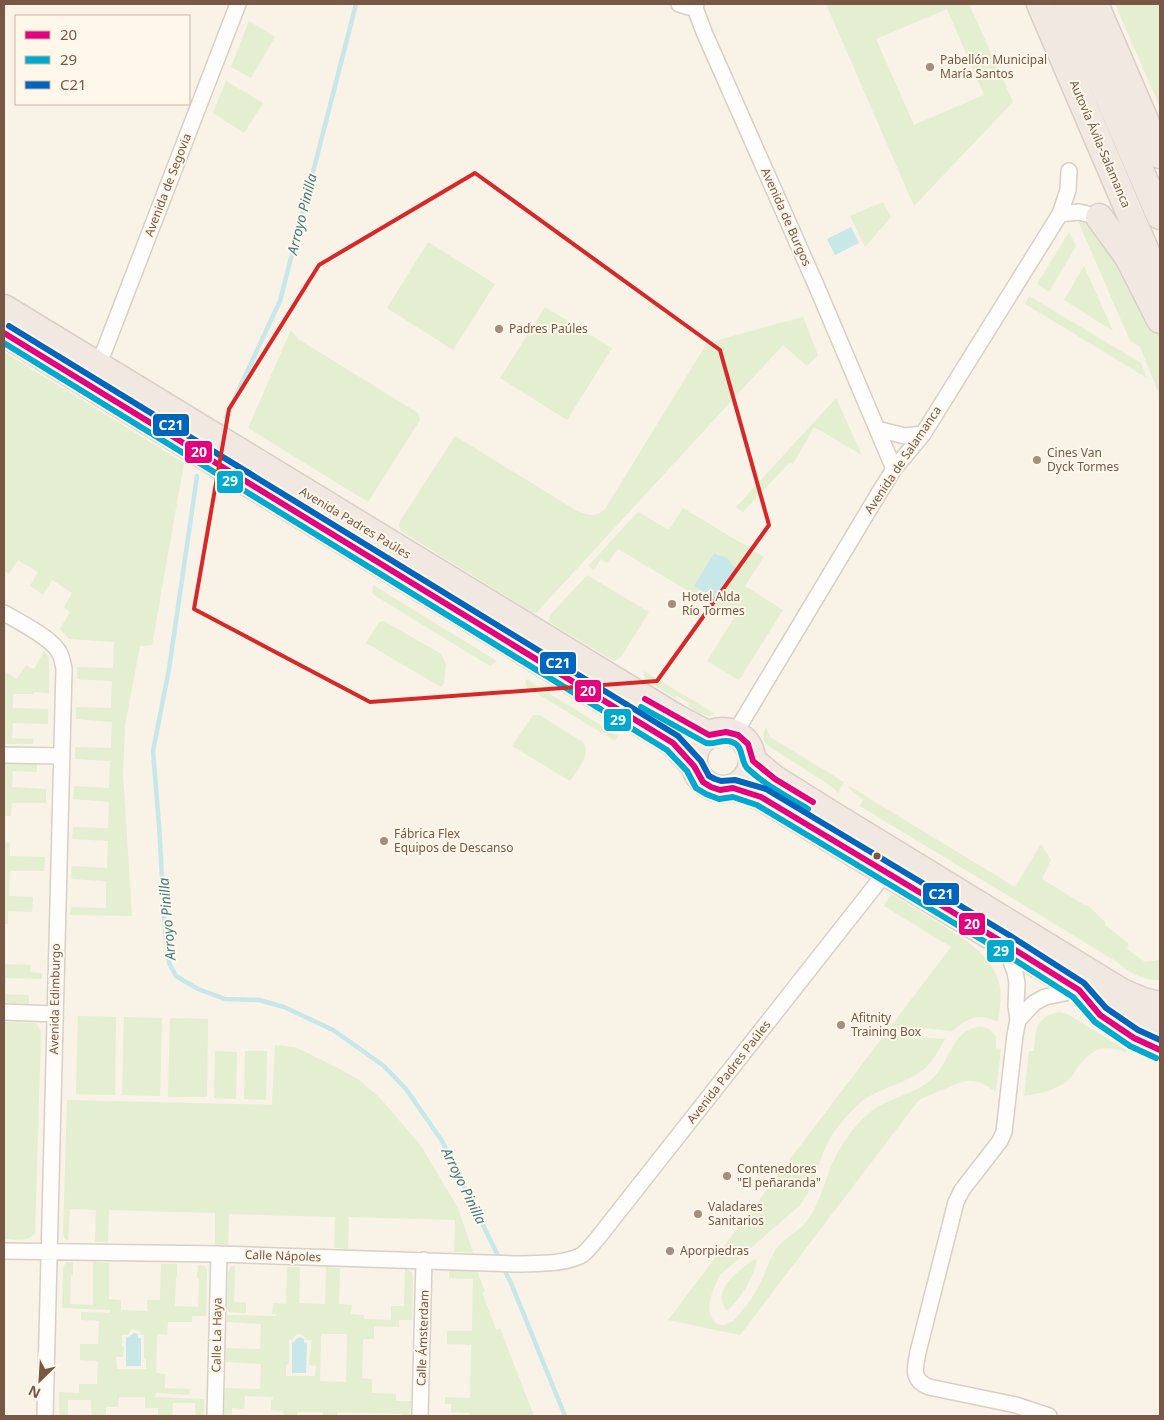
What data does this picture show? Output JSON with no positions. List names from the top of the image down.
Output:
{
  "streets": {
    "highway": ["Autovía Ávila-Salamanca", "Avenida Padres Paúles"],
    "street": [
      "Avenida de Segovia",
      "Avenida de Burgos",
      "Avenida de Salamanca",
      "Avenida Edimburgo",
      "Calle Nápoles",
      "Calle La Haya",
      "Calle Ámsterdam"
    ]
  },
  "crossings": [
    ["Avenida de Segovia", "Avenida Padres Paúles"],
    ["Avenida de Burgos", "Avenida de Salamanca"],
    ["Avenida de Salamanca", "Avenida Padres Paúles"],
    ["Avenida Padres Paúles", "Calle Nápoles"],
    ["Avenida Edimburgo", "Calle Nápoles"],
    ["Calle Nápoles", "Calle La Haya"],
    ["Calle Nápoles", "Calle Ámsterdam"]
  ],
  "water": ["Arroyo Pinilla"],
  "places": [
    "Pabellón Municipal María Santos",
    "Padres Paúles",
    "Cines Van Dyck Tormes",
    "Hotel Alda Río Tormes",
    "Fábrica Flex Equipos de Descanso",
    "Afitnity Training Box",
    "Contenedores \"El peñaranda\"",
    "Valadares Sanitarios",
    "Aporpiedras"
  ],
  "lines": ["transit line C21", "transit line 20", "transit line 29"],
  "legend": ["20", "29", "C21"],
  "north": "bottom left"
}
